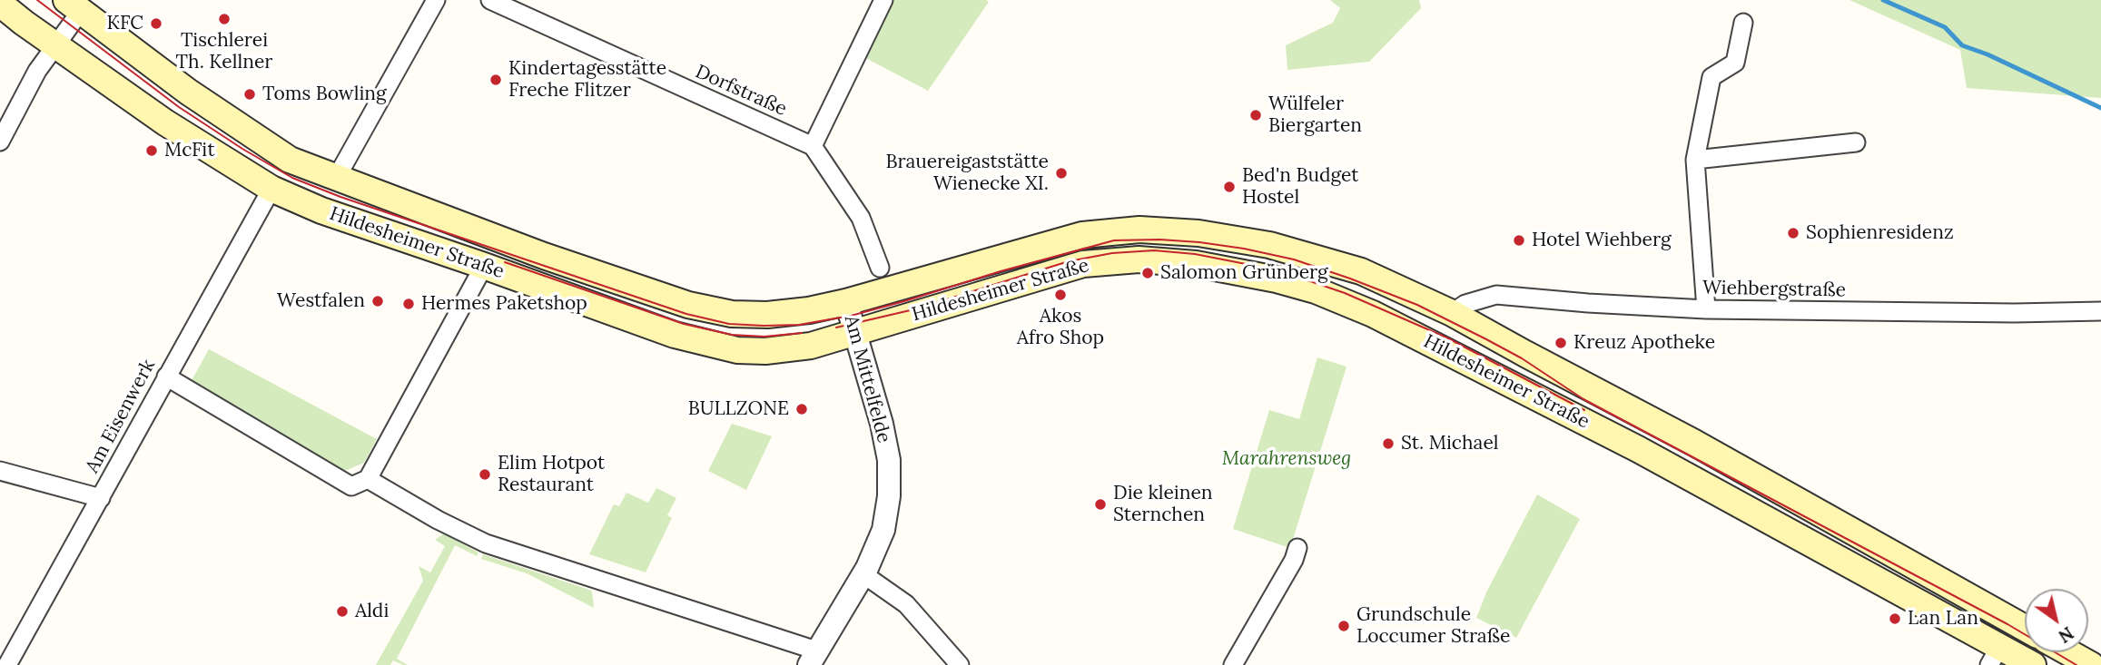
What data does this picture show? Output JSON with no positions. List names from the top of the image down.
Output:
{
  "streets": {
    "main road": ["Hildesheimer Straße"],
    "street": [
      "Dorfstraße",
      "Wiehbergstraße",
      "Am Mittelfelde",
      "Am Eisenwerk"
    ]
  },
  "crossings": [
    ["Hildesheimer Straße", "Wiehbergstraße"],
    ["Hildesheimer Straße", "Am Mittelfelde"],
    ["Hildesheimer Straße", "Am Eisenwerk"]
  ],
  "parks": ["Marahrensweg"],
  "places": [
    "Tischlerei Th. Kellner",
    "KFC",
    "Kindertagesstätte Freche Flitzer",
    "Toms Bowling",
    "Wülfeler Biergarten",
    "McFit",
    "Brauereigaststätte Wienecke XI.",
    "Bed'n Budget Hostel",
    "Sophienresidenz",
    "Hotel Wiehberg",
    "Salomon Grünberg",
    "Akos Afro Shop",
    "Westfalen",
    "Hermes Paketshop",
    "Kreuz Apotheke",
    "BULLZONE",
    "St. Michael",
    "Elim Hotpot Restaurant",
    "Die kleinen Sternchen",
    "Aldi",
    "Lan Lan",
    "Grundschule Loccumer Straße"
  ],
  "north": "bottom right"
}
